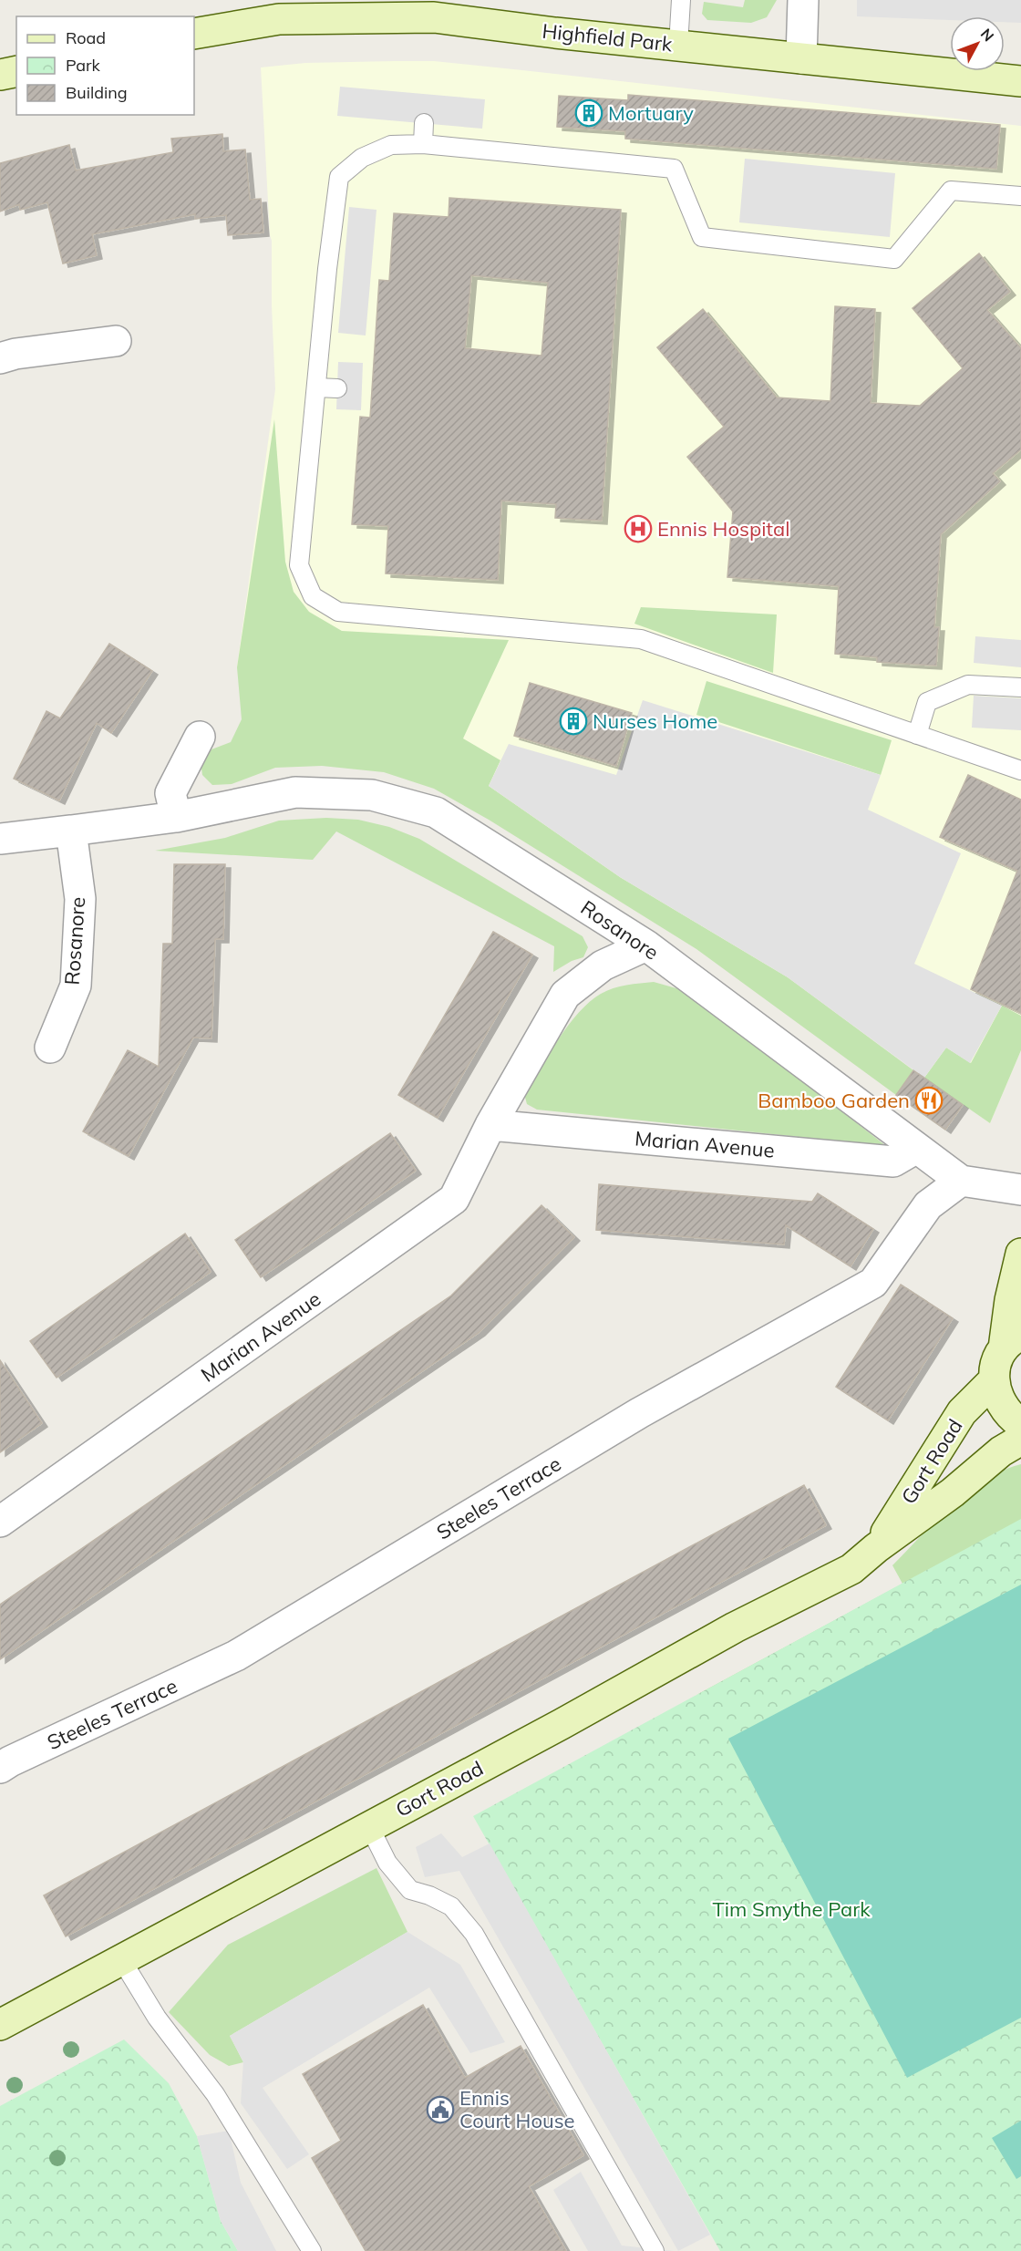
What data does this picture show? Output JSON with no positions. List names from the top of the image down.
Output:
{
  "streets": {
    "main road": ["Highfield Park", "Gort Road"],
    "street": ["Rosanore", "Marian Avenue", "Steeles Terrace"]
  },
  "crossings": [
    ["Rosanore", "Marian Avenue"],
    ["Rosanore", "Steeles Terrace"]
  ],
  "parks": ["Tim Smythe Park"],
  "places": {
    "building": ["Mortuary", "Nurses Home"],
    "hospital": ["Ennis Hospital"],
    "restaurant": ["Bamboo Garden"],
    "public building": ["Ennis Court House"]
  },
  "legend": ["Road", "Park", "Building"],
  "north": "top right"
}
